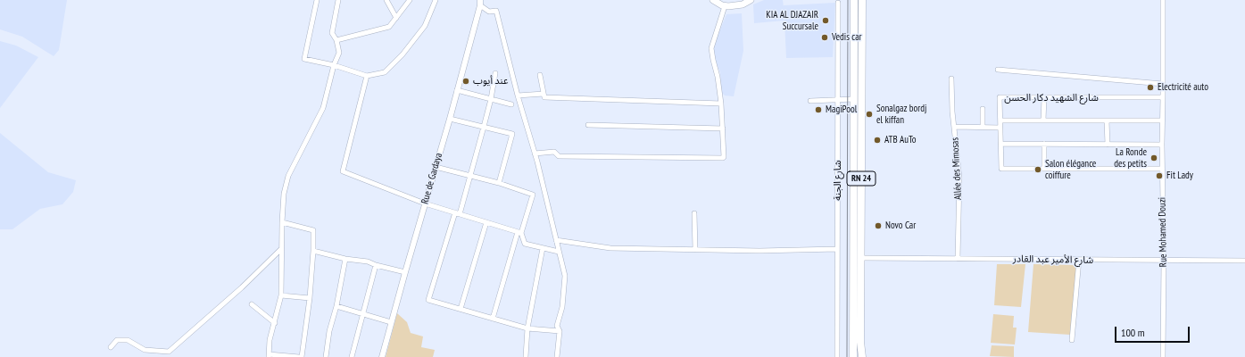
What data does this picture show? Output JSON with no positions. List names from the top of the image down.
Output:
{
  "streets": {
    "main road": ["RN 24"],
    "street": [
      "شارع الشهيد دكار الحسن",
      "Allée des Mimosas",
      "Rue de Gardaya",
      "شارع الجنة",
      "Rue Mohamed Douzi",
      "شارع الأمير عبد القادر"
    ]
  },
  "crossings": [
    ["شارع الشهيد دكار الحسن", "Rue Mohamed Douzi"],
    ["Allée des Mimosas", "شارع الأمير عبد القادر"],
    ["RN 24", "شارع الأمير عبد القادر"],
    ["Rue Mohamed Douzi", "شارع الأمير عبد القادر"]
  ],
  "places": [
    "KIA AL DJAZAIR Succursale",
    "Vedis car",
    "عند أيوب",
    "Electricité auto",
    "MagiPool",
    "Sonalgaz bordj el kiffan",
    "ATB AuTo",
    "La Ronde des petits",
    "Salon élégance coiffure",
    "Fit Lady",
    "Novo Car"
  ],
  "scale_bar": "100 m"
}
